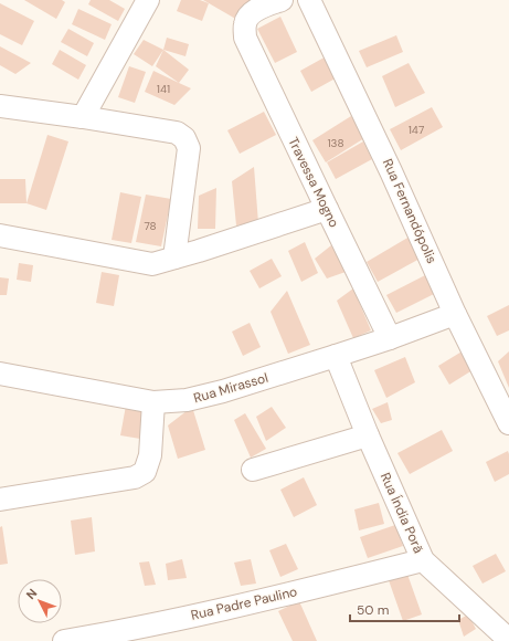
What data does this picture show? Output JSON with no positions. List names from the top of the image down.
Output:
{
  "streets": {
    "street": [
      "Travessa Mogno",
      "Rua Fernandópolis",
      "Rua Mirassol",
      "Rua Índia Porã",
      "Rua Padre Paulino"
    ]
  },
  "crossings": [
    ["Travessa Mogno", "Rua Mirassol"],
    ["Rua Fernandópolis", "Rua Mirassol"],
    ["Rua Mirassol", "Rua Índia Porã"],
    ["Rua Índia Porã", "Rua Padre Paulino"]
  ],
  "house_numbers": [
    "141",
    "147",
    "138",
    "78"
  ],
  "scale_bar": "50 m",
  "north": "top left"
}
